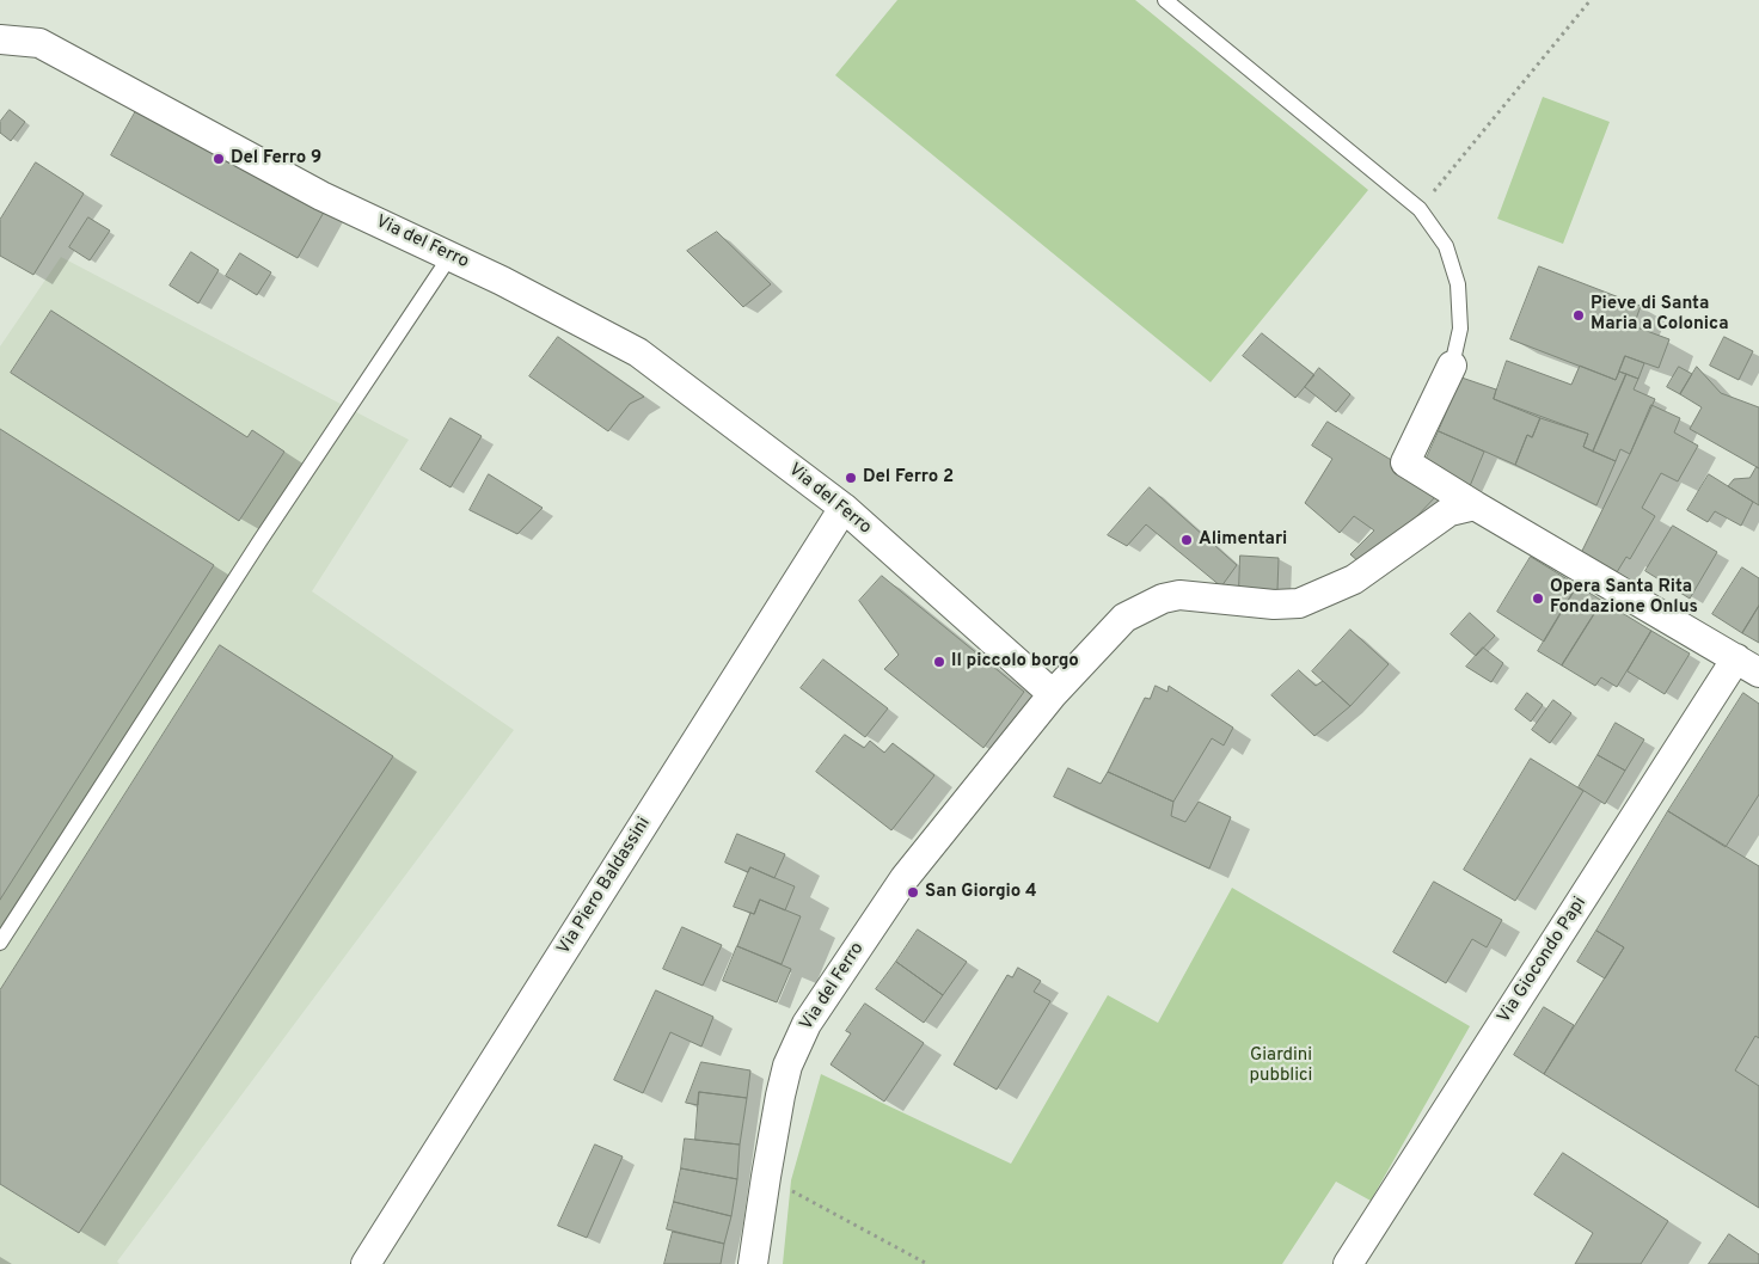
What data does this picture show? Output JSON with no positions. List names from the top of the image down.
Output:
{
  "streets": {
    "street": ["Via del Ferro", "Via Piero Baldassini", "Via Giocondo Papi"]
  },
  "crossings": [
    ["Via del Ferro", "Via Piero Baldassini"]
  ],
  "parks": ["Giardini pubblici"],
  "places": [
    "Del Ferro 9",
    "Pieve di Santa Maria a Colonica",
    "Del Ferro 2",
    "Alimentari",
    "Opera Santa Rita Fondazione Onlus",
    "Il piccolo borgo",
    "San Giorgio 4"
  ]
}
